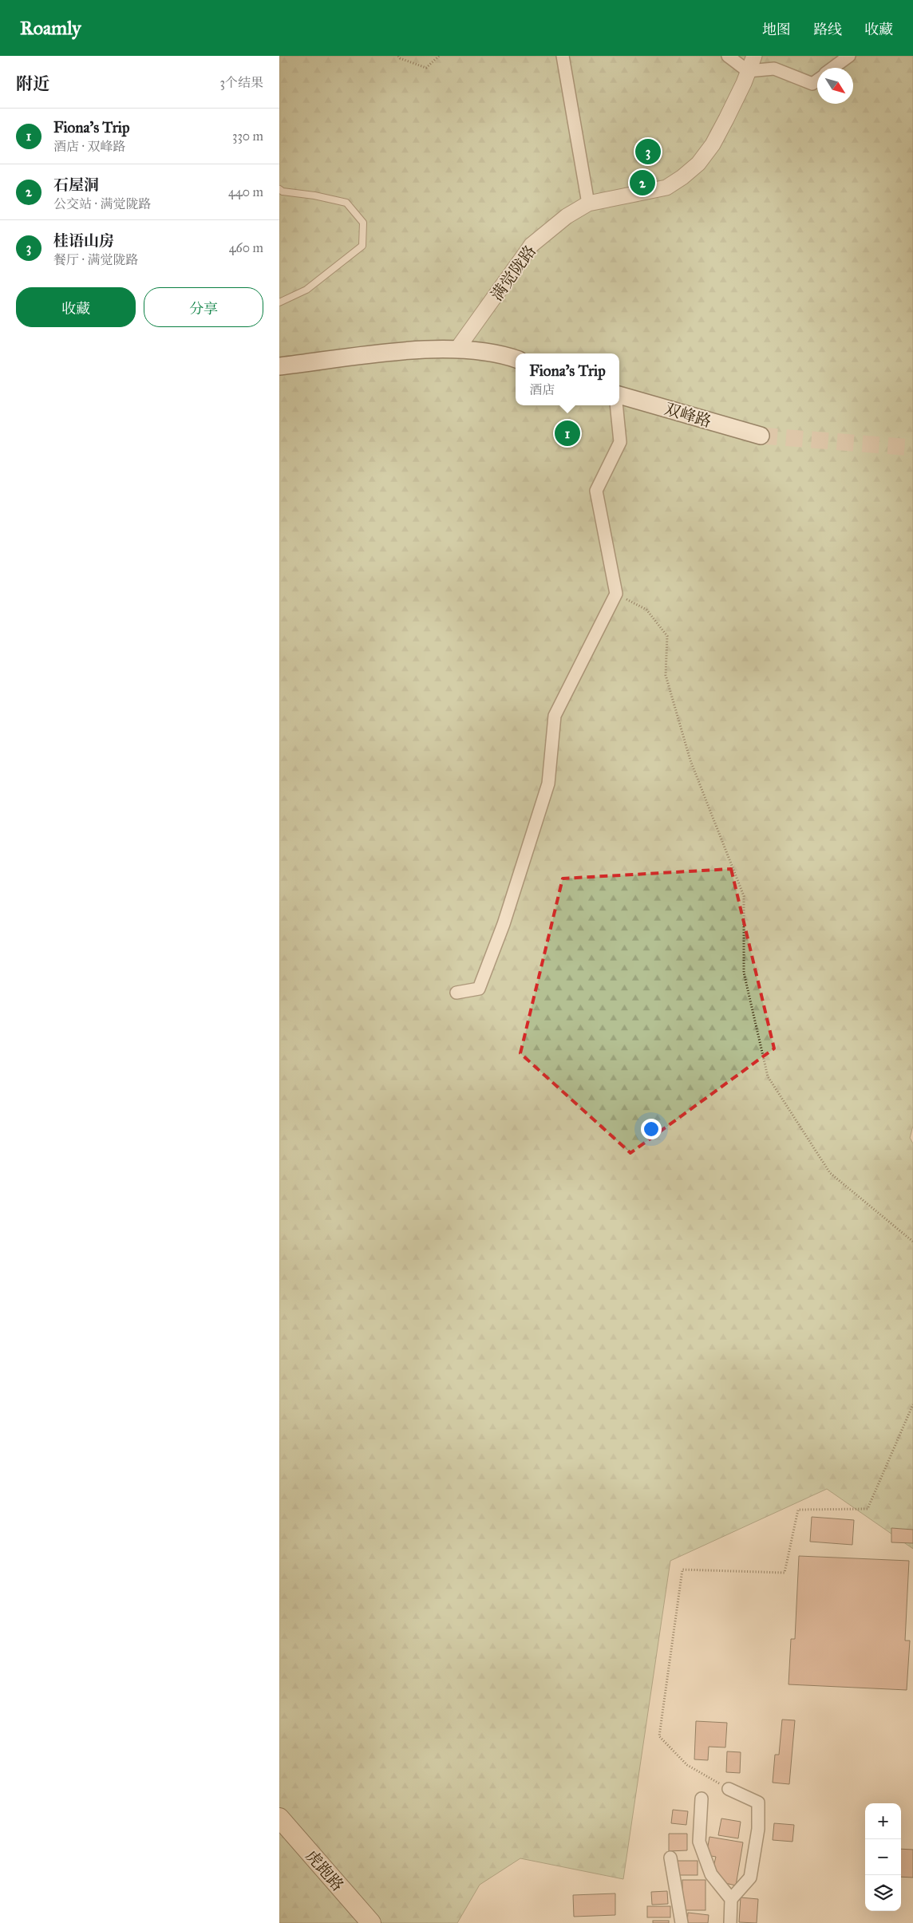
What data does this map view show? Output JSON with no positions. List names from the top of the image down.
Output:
{
  "streets": {
    "main road": ["双峰路", "虎跑路"],
    "street": ["满觉陇路"]
  },
  "north": "bottom right",
  "page": {
    "header": "Roamly",
    "nav": ["地图", "路线", "收藏"],
    "heading": ["附近", "3个结果"],
    "list": [
      {
        "mark": "1",
        "name": "Fiona's Trip",
        "note": "酒店 · 双峰路",
        "value": "330 m"
      },
      {
        "mark": "2",
        "name": "石屋洞",
        "note": "公交站 · 满觉陇路",
        "value": "440 m"
      },
      {
        "mark": "3",
        "name": "桂语山房",
        "note": "餐厅 · 满觉陇路",
        "value": "460 m"
      }
    ],
    "pins": ["3", "2", "1"],
    "buttons": ["收藏", "分享"],
    "popup": ["Fiona's Trip", "酒店"],
    "map_buttons": ["+", "−"]
  }
}
